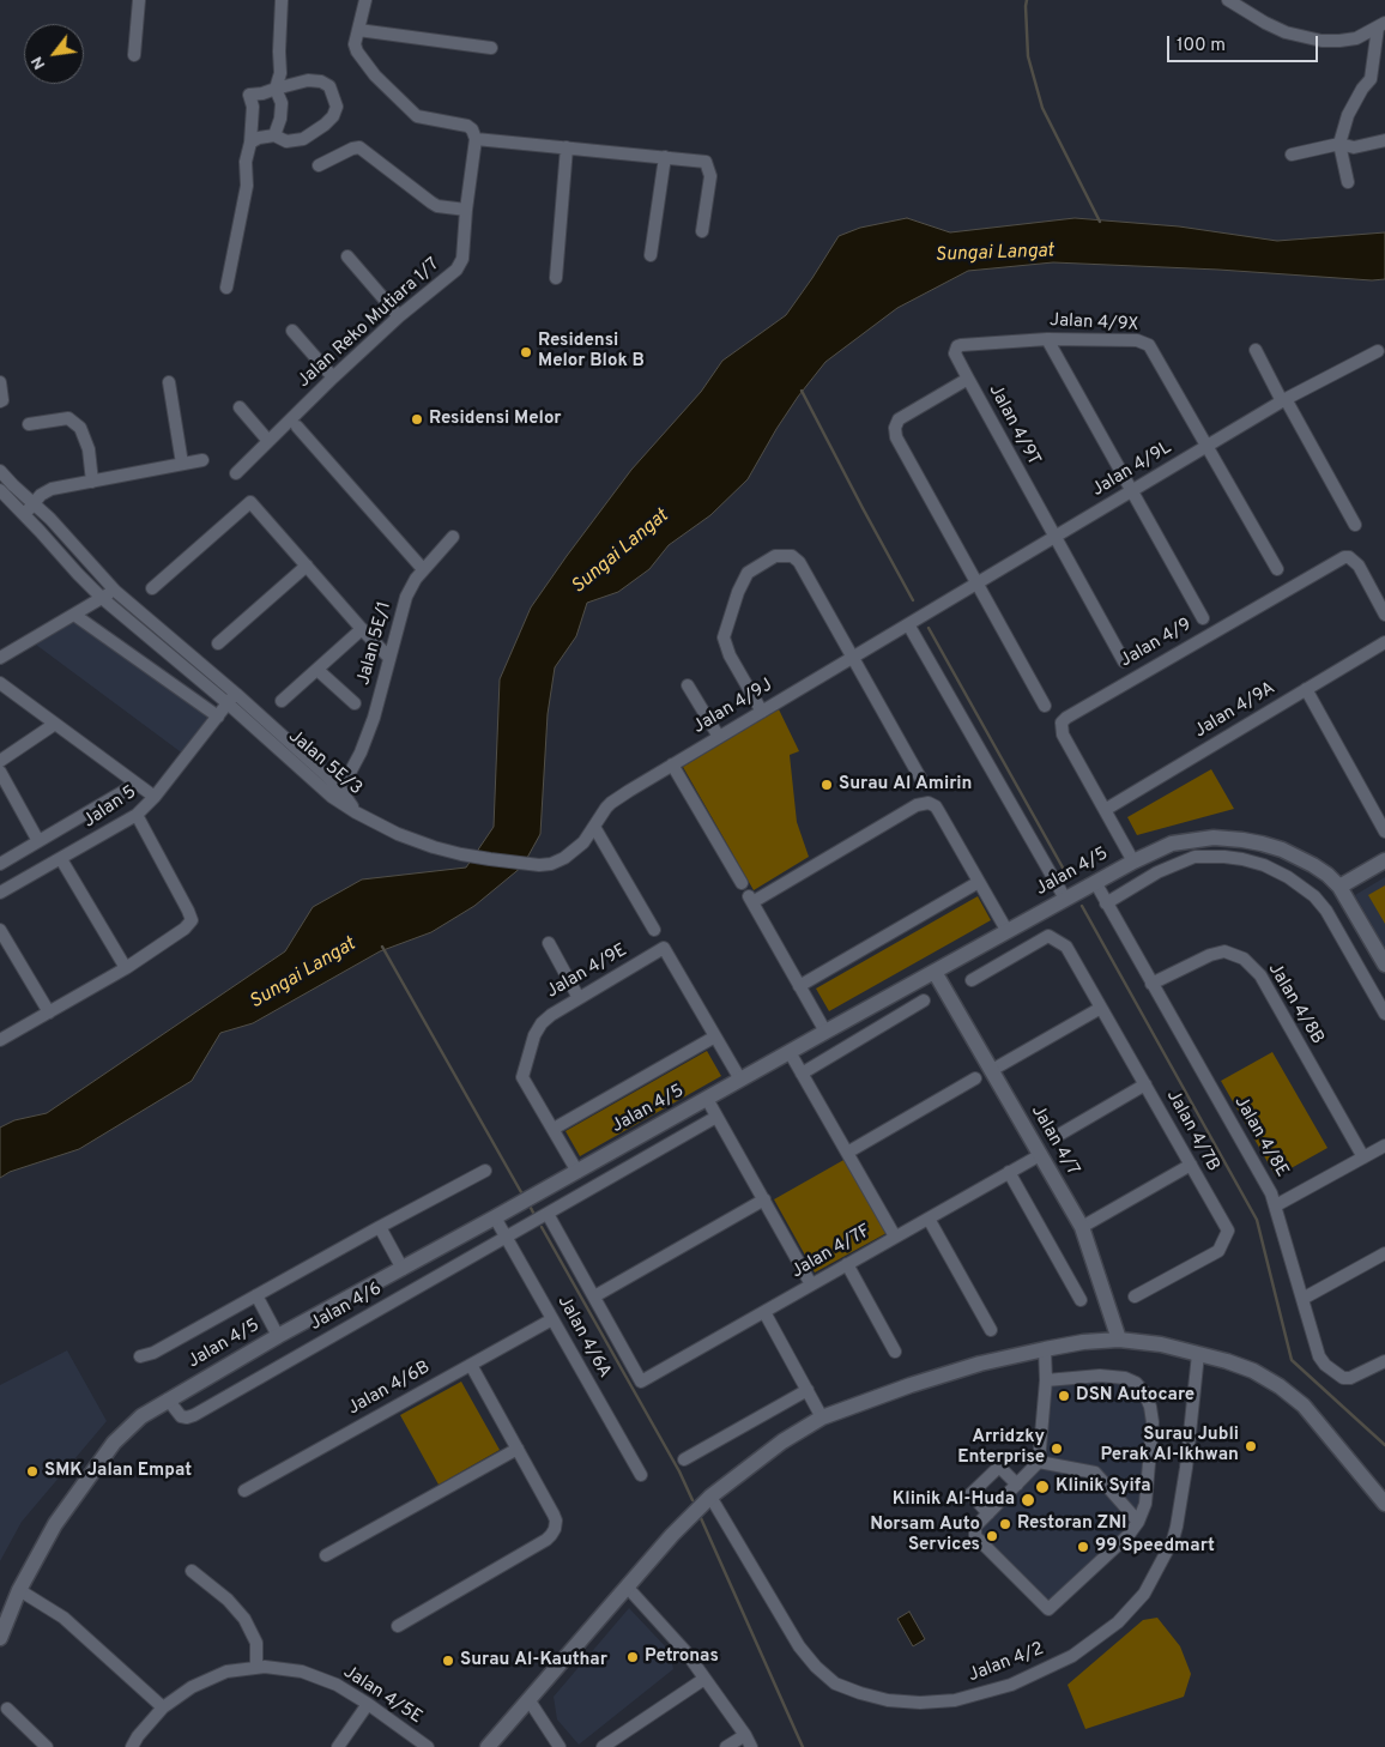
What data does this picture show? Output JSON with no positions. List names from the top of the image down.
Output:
{
  "streets": {
    "street": [
      "Jalan Reko Mutiara 1/7",
      "Jalan 4/9X",
      "Jalan 4/9T",
      "Jalan 4/9L",
      "Jalan 5E/1",
      "Jalan 4/9",
      "Jalan 4/9J",
      "Jalan 4/9A",
      "Jalan 5E/3",
      "Jalan 5",
      "Jalan 4/5",
      "Jalan 4/9E",
      "Jalan 4/8B",
      "Jalan 4/7B",
      "Jalan 4/8E",
      "Jalan 4/7",
      "Jalan 4/7F",
      "Jalan 4/6",
      "Jalan 4/6A",
      "Jalan 4/6B",
      "Jalan 4/2",
      "Jalan 4/5E"
    ]
  },
  "crossings": [
    ["Jalan 4/9X", "Jalan 4/9T"],
    ["Jalan 4/9X", "Jalan 4/9L"],
    ["Jalan 4/9T", "Jalan 4/9L"],
    ["Jalan 4/9L", "Jalan 4/9J"],
    ["Jalan 5E/1", "Jalan 5E/3"],
    ["Jalan 4/9", "Jalan 4/9A"],
    ["Jalan 4/9", "Jalan 4/5"],
    ["Jalan 4/9J", "Jalan 5E/3"],
    ["Jalan 5E/3", "Jalan 5"],
    ["Jalan 4/5", "Jalan 4/9E"],
    ["Jalan 4/5", "Jalan 4/8E"],
    ["Jalan 4/5", "Jalan 4/7"],
    ["Jalan 4/5", "Jalan 4/6"],
    ["Jalan 4/5", "Jalan 4/6A"],
    ["Jalan 4/8B", "Jalan 4/8E"],
    ["Jalan 4/7", "Jalan 4/7F"],
    ["Jalan 4/6", "Jalan 4/6A"],
    ["Jalan 4/6A", "Jalan 4/6B"]
  ],
  "water": ["Sungai Langat"],
  "places": [
    "Residensi Melor Blok B",
    "Residensi Melor",
    "Surau Al Amirin",
    "DSN Autocare",
    "Surau Jubli Perak Al-Ikhwan",
    "Arridzky Enterprise",
    "SMK Jalan Empat",
    "Klinik Syifa",
    "Klinik Al-Huda",
    "Restoran ZNI",
    "Norsam Auto Services",
    "99 Speedmart",
    "Petronas",
    "Surau Al-Kauthar"
  ],
  "scale_bar": "100 m",
  "north": "bottom left"
}
